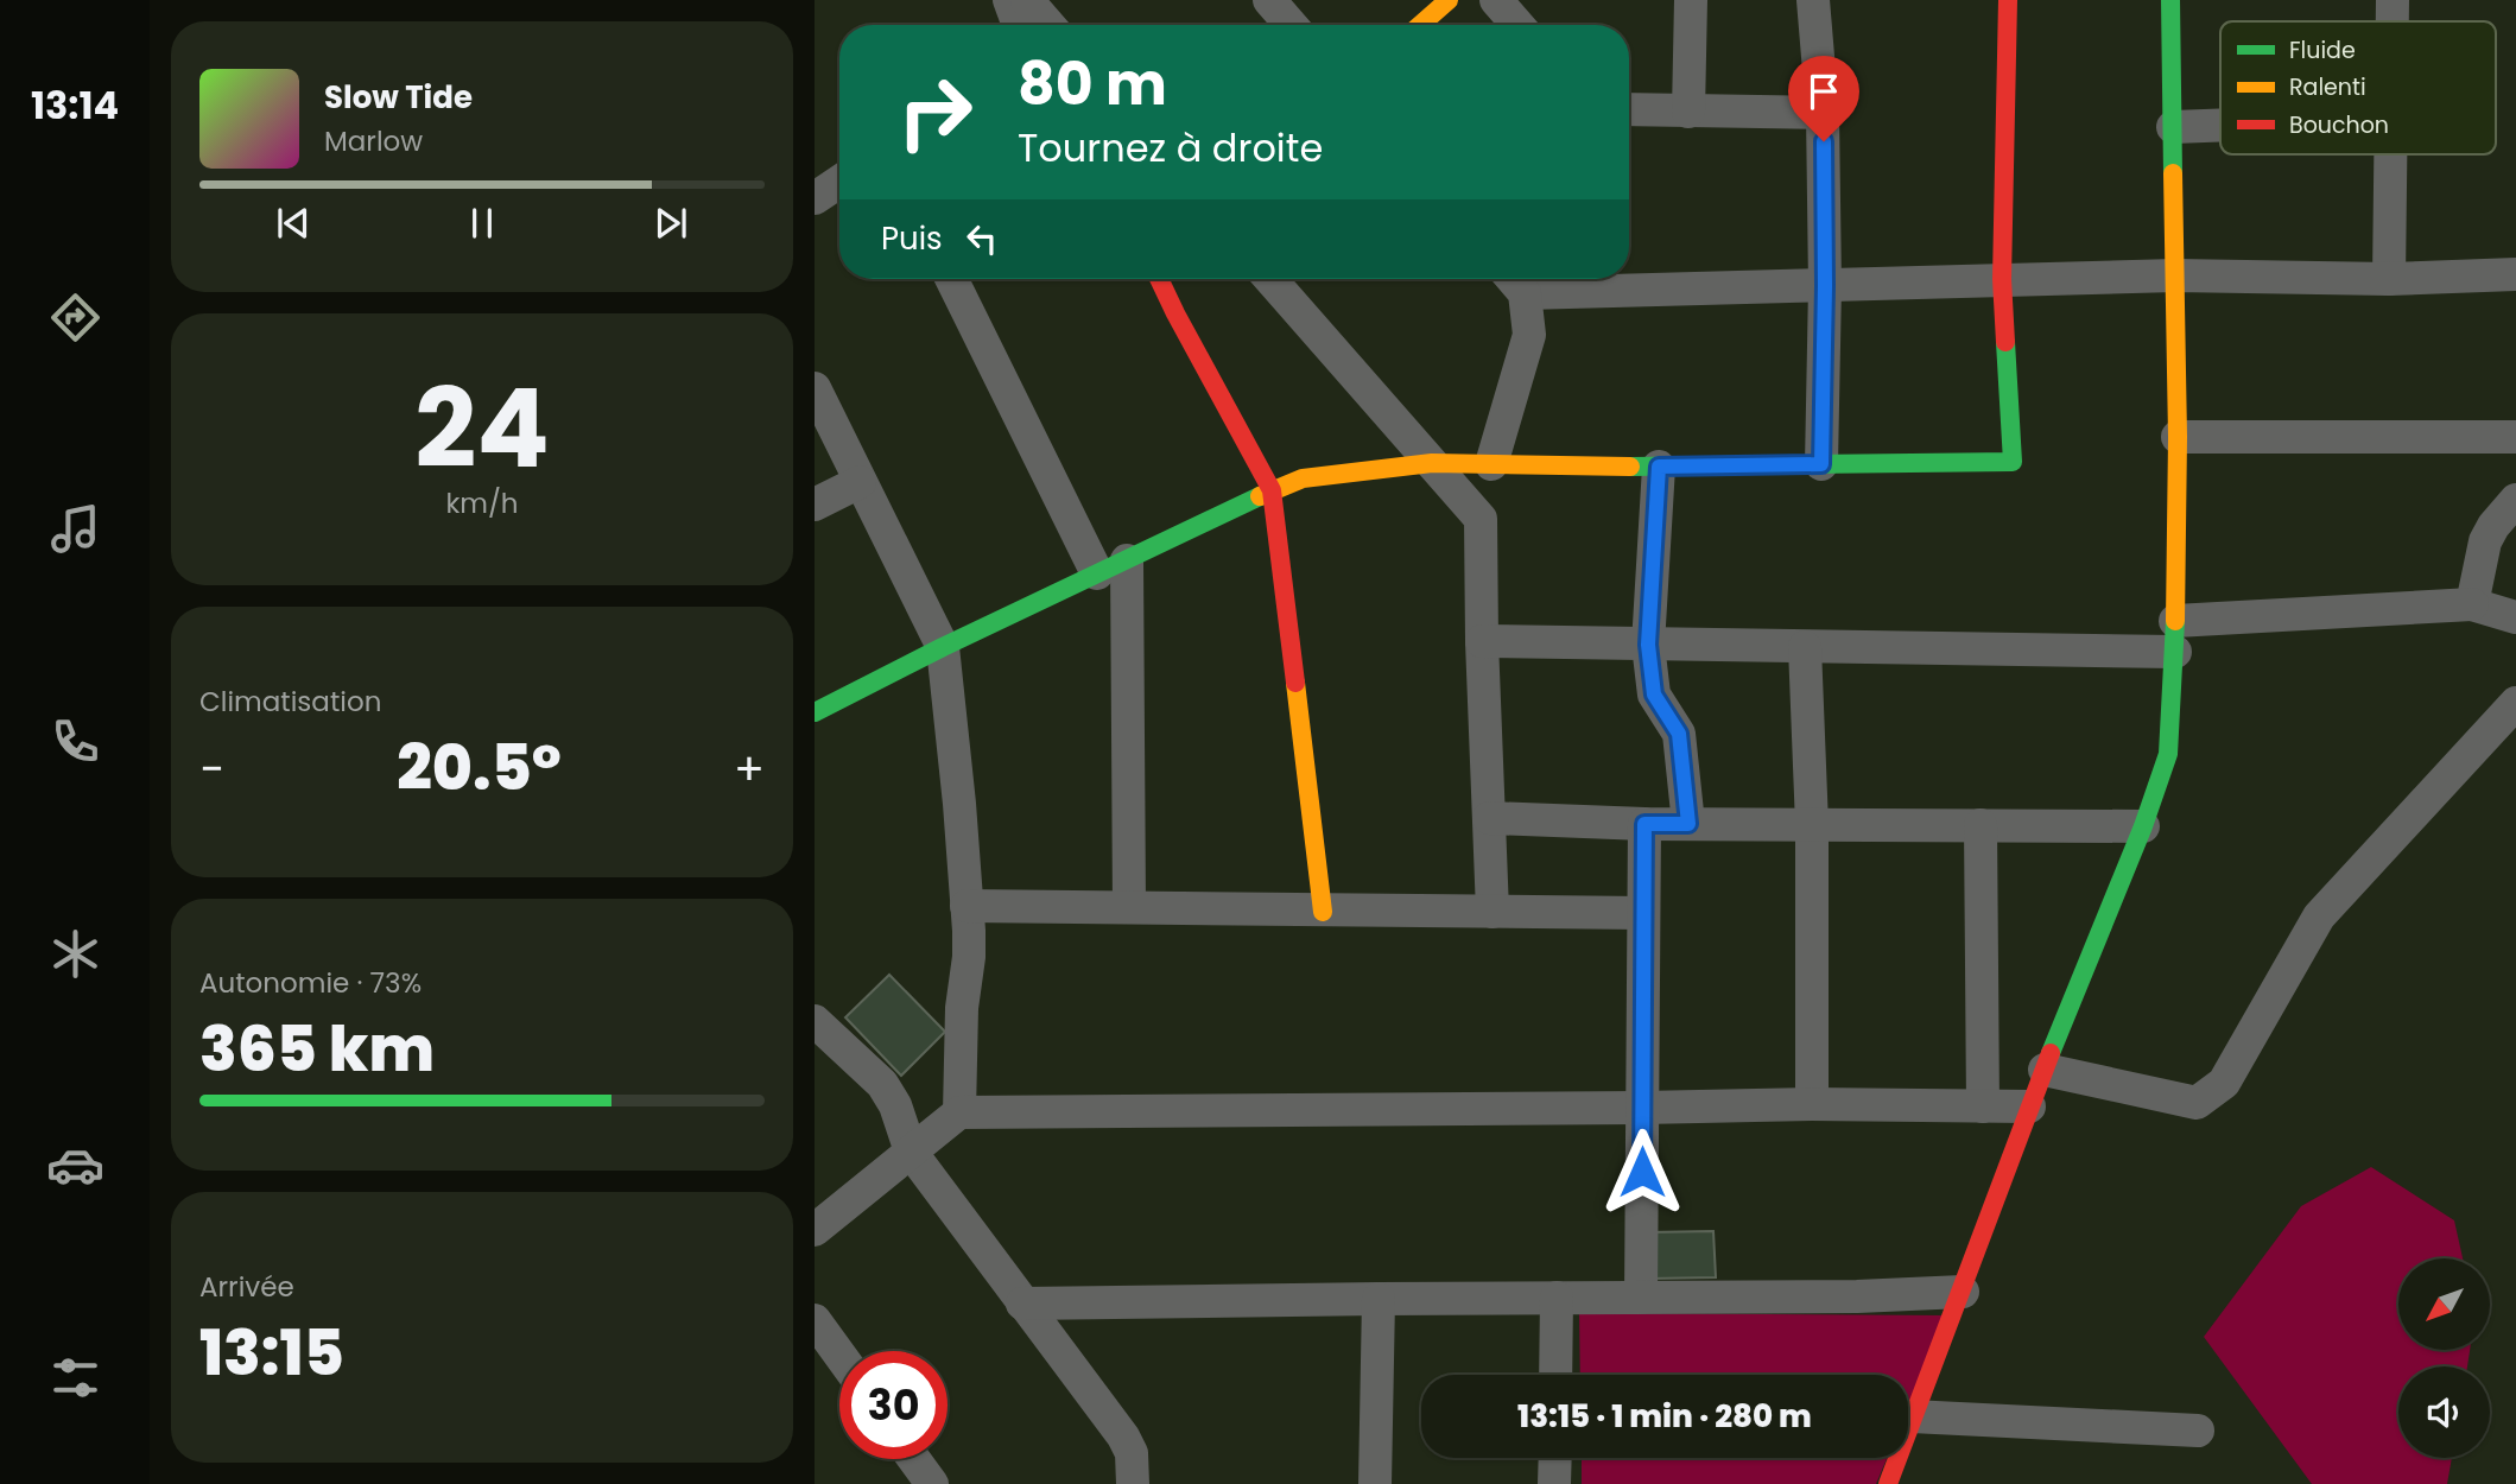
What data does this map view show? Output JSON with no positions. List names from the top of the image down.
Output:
{
  "legend": ["Fluide", "Ralenti", "Bouchon"],
  "north": "bottom left",
  "page": {
    "tabs": "13:14",
    "turn": ["80 m", "Tournez à droite"],
    "song": ["Slow Tide", "Marlow"],
    "then": "Puis",
    "tile": [
      ["24", "km/h"],
      "Climatisation",
      ["Autonomie · 73%", "365 km"],
      ["Arrivée", "13:15"]
    ],
    "heat": ["−", "20.5°", "+"],
    "limit": "30",
    "trip": "13:15 · 1 min · 280 m"
  }
}
